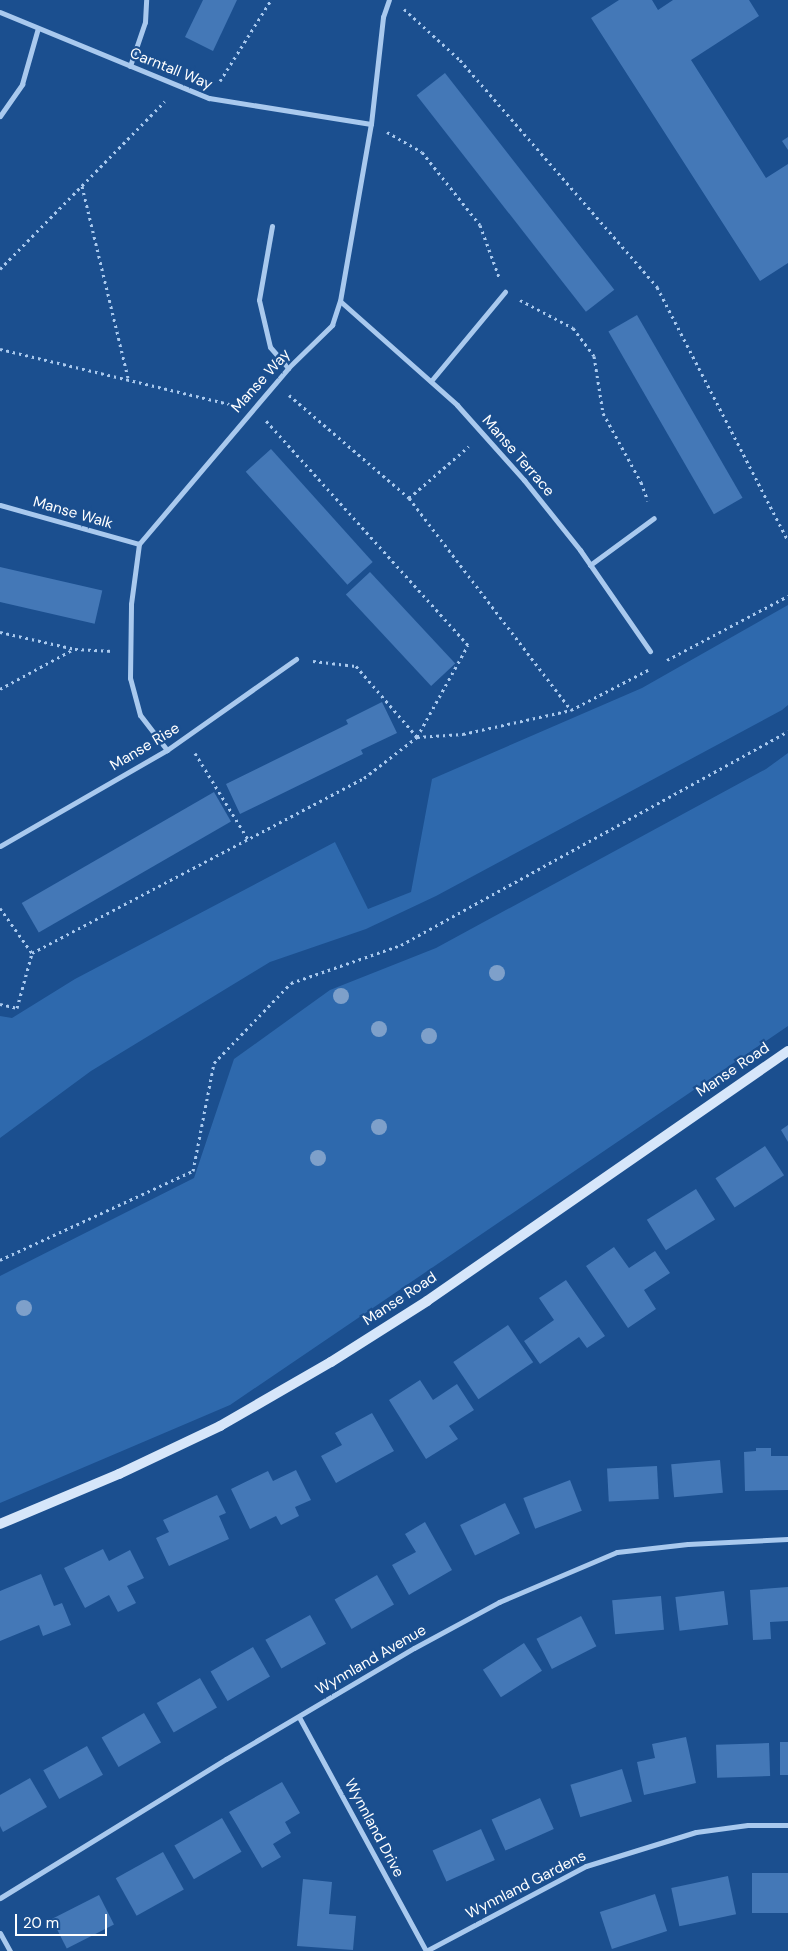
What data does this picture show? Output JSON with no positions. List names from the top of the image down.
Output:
{
  "streets": {
    "main road": ["Manse Road"],
    "street": [
      "Carntall Way",
      "Manse Way",
      "Manse Terrace",
      "Manse Walk",
      "Manse Rise",
      "Wynnland Avenue",
      "Wynnland Drive",
      "Wynnland Gardens"
    ]
  },
  "crossings": [
    ["Carntall Way", "Manse Way"],
    ["Manse Way", "Manse Terrace"],
    ["Manse Way", "Manse Walk"],
    ["Wynnland Avenue", "Wynnland Drive"],
    ["Wynnland Drive", "Wynnland Gardens"]
  ],
  "scale_bar": "20 m"
}
